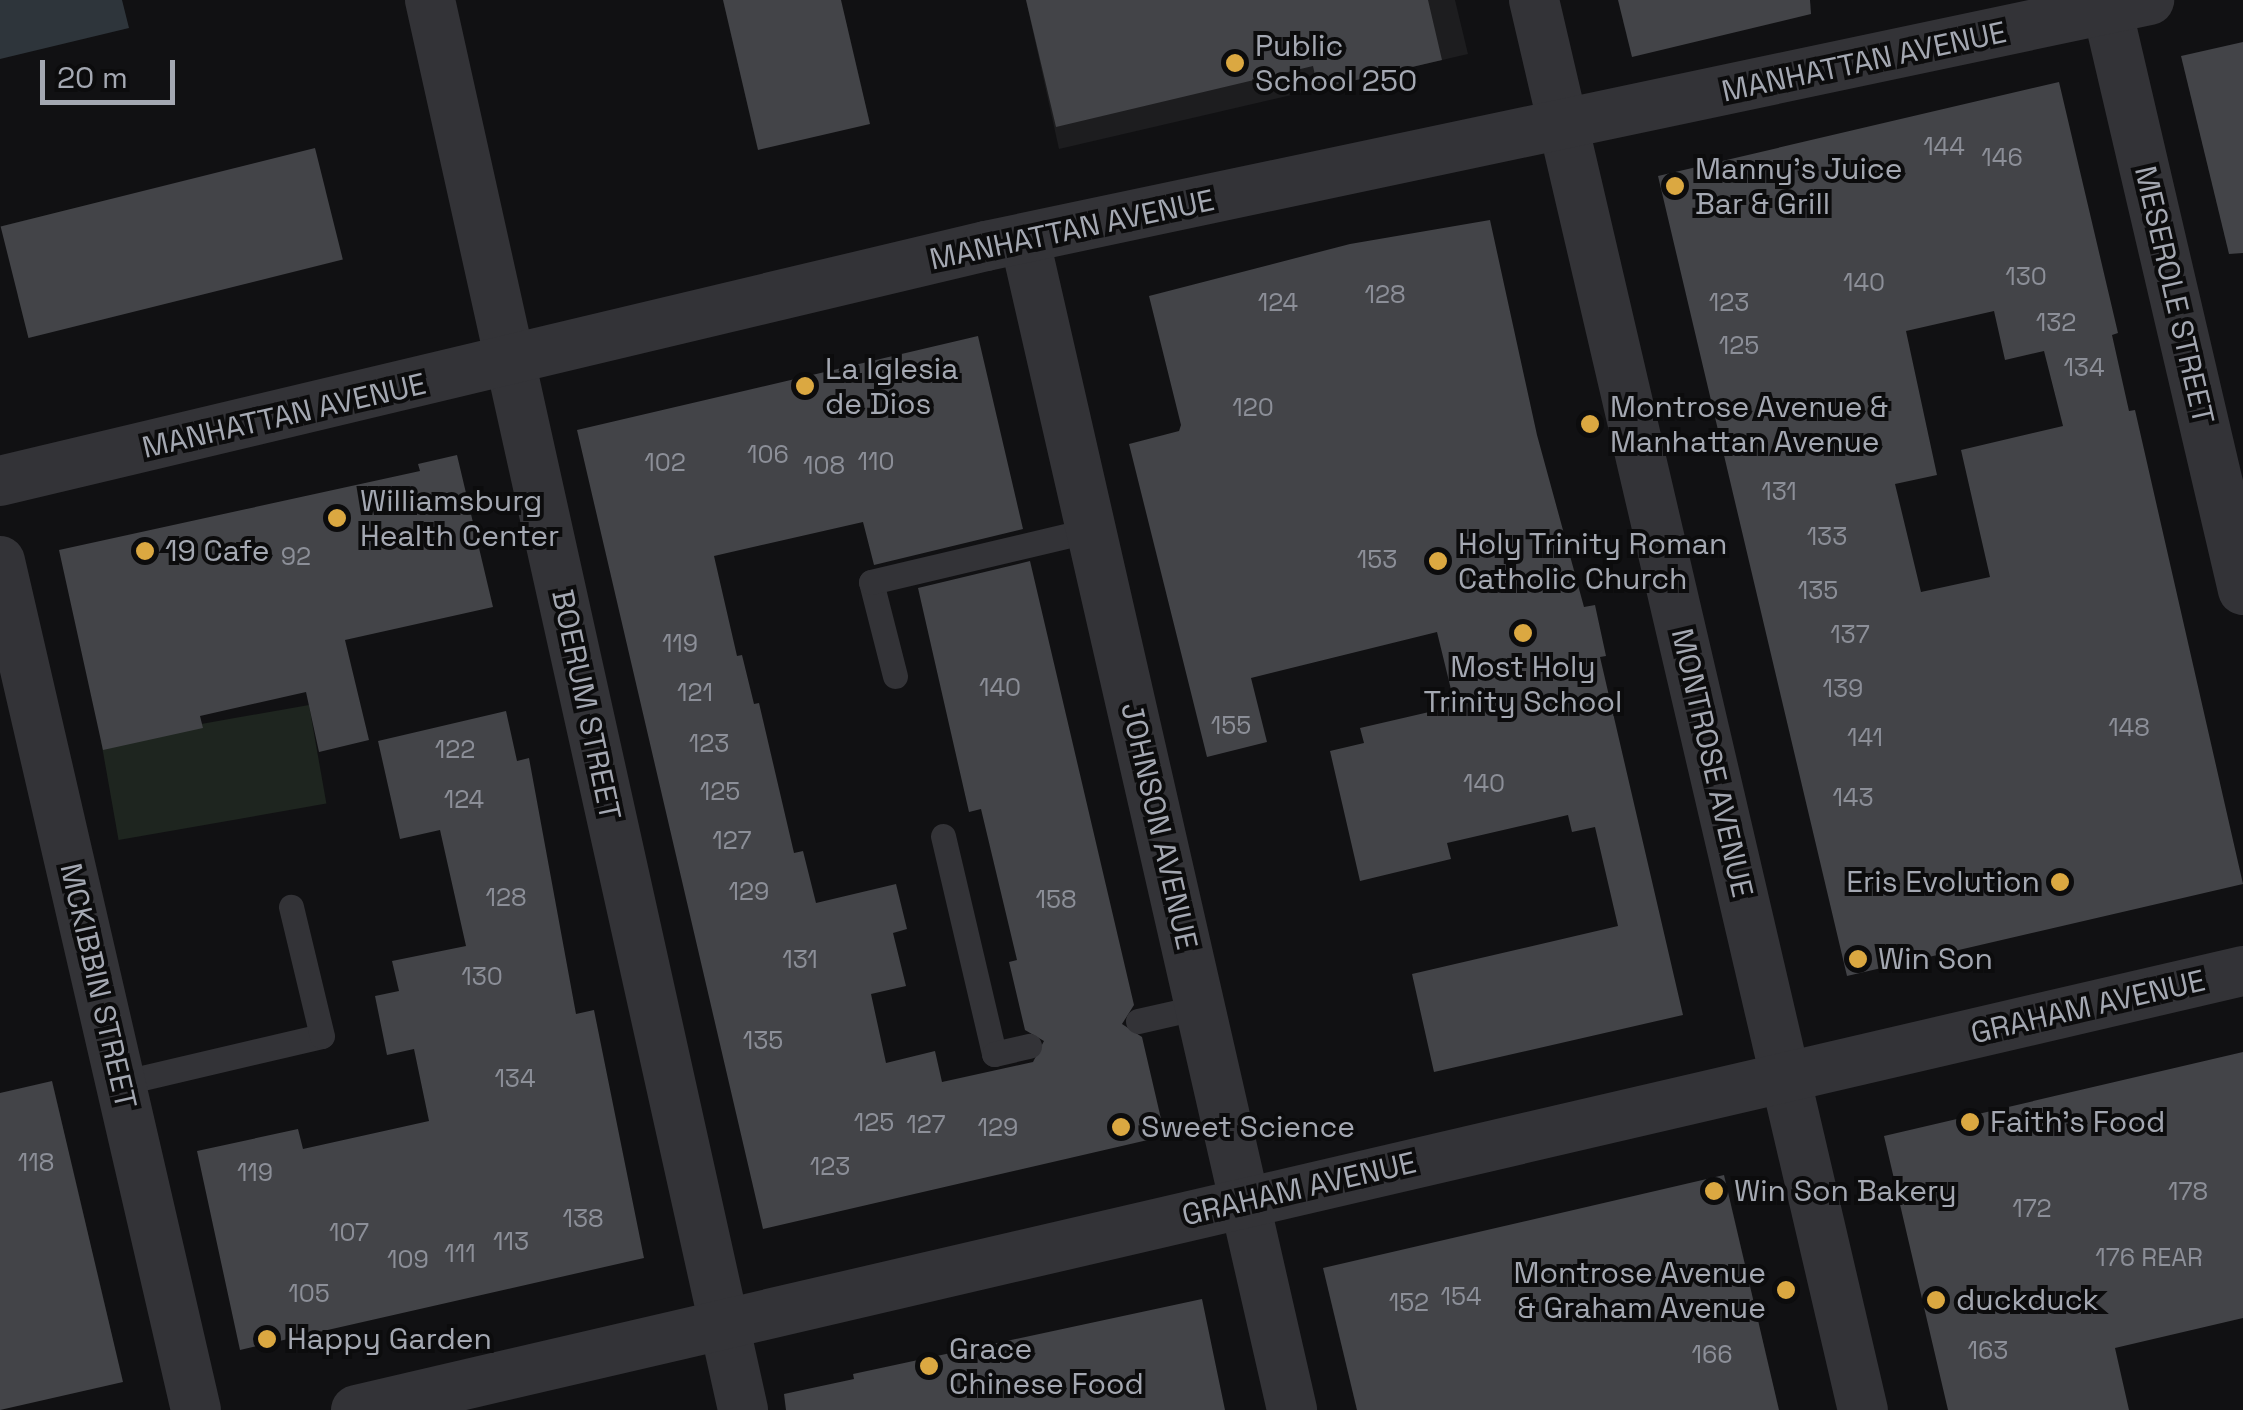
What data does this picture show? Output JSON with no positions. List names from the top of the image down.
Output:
{
  "streets": {
    "street": [
      "MANHATTAN AVENUE",
      "MESEROLE STREET",
      "BOERUM STREET",
      "MONTROSE AVENUE",
      "JOHNSON AVENUE",
      "MCKIBBIN STREET",
      "GRAHAM AVENUE"
    ]
  },
  "crossings": [
    ["MANHATTAN AVENUE", "MESEROLE STREET"],
    ["MANHATTAN AVENUE", "BOERUM STREET"],
    ["MANHATTAN AVENUE", "MONTROSE AVENUE"],
    ["MANHATTAN AVENUE", "JOHNSON AVENUE"],
    ["BOERUM STREET", "GRAHAM AVENUE"],
    ["MONTROSE AVENUE", "GRAHAM AVENUE"],
    ["JOHNSON AVENUE", "GRAHAM AVENUE"]
  ],
  "places": [
    "Public School 250",
    "Manny's Juice Bar & Grill",
    "La Iglesia de Dios",
    "Montrose Avenue & Manhattan Avenue",
    "Williamsburg Health Center",
    "19 Cafe",
    "Holy Trinity Roman Catholic Church",
    "Most Holy Trinity School",
    "Eris Evolution",
    "Win Son",
    "Faith's Food",
    "Sweet Science",
    "Win Son Bakery",
    "Montrose Avenue & Graham Avenue",
    "duckduck",
    "Happy Garden",
    "Grace Chinese Food"
  ],
  "house_numbers": [
    "144",
    "146",
    "130",
    "140",
    "128",
    "124",
    "123",
    "132",
    "125",
    "134",
    "120",
    "106",
    "110",
    "102",
    "108",
    "131",
    "133",
    "92",
    "153",
    "135",
    "137",
    "119",
    "140",
    "139",
    "121",
    "155",
    "148",
    "141",
    "123",
    "122",
    "140",
    "125",
    "143",
    "124",
    "127",
    "129",
    "128",
    "158",
    "131",
    "130",
    "135",
    "134",
    "125",
    "127",
    "129",
    "118",
    "123",
    "119",
    "178",
    "172",
    "138",
    "107",
    "113",
    "111",
    "176 REAR",
    "109",
    "105",
    "154",
    "152",
    "163",
    "166"
  ],
  "scale_bar": "20 m"
}
